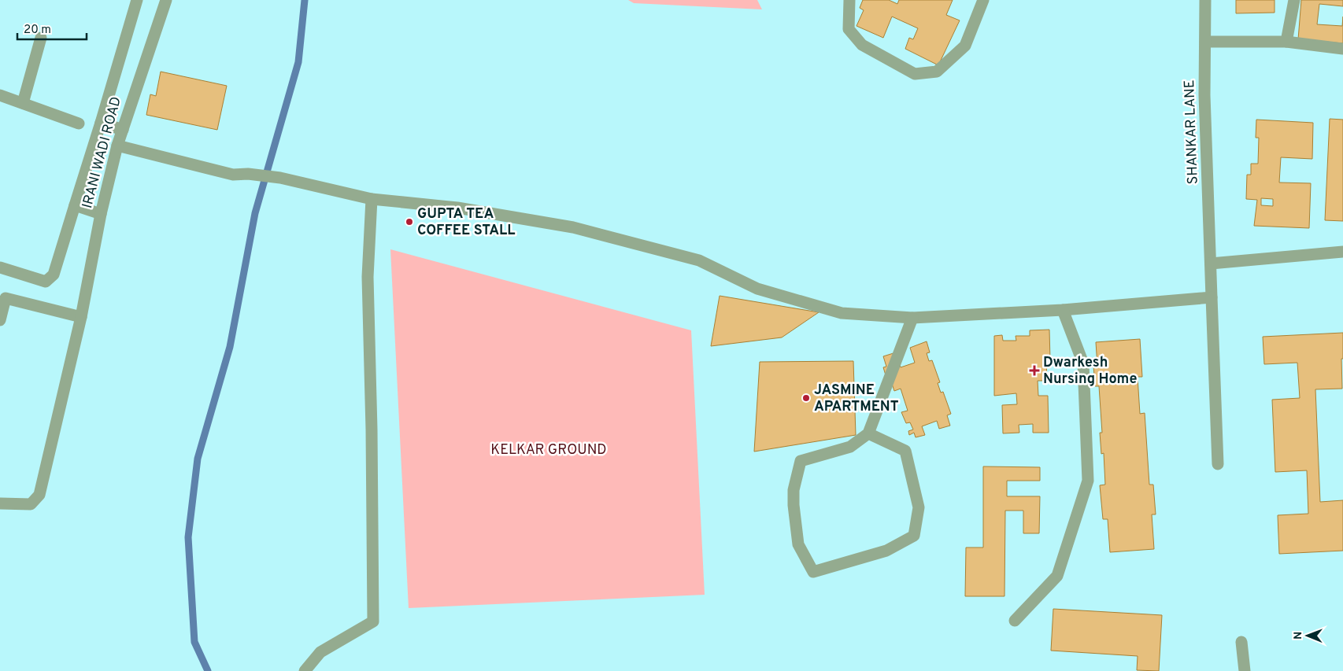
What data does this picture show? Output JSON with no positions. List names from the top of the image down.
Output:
{
  "streets": {
    "street": ["SHANKAR LANE", "IRANI WADI ROAD"]
  },
  "parks": ["KELKAR GROUND"],
  "places": {
    "other": ["GUPTA TEA COFFEE STALL", "JASMINE APARTMENT"],
    "health": ["Dwarkesh Nursing Home"]
  },
  "scale_bar": "20 m",
  "north": "left"
}
